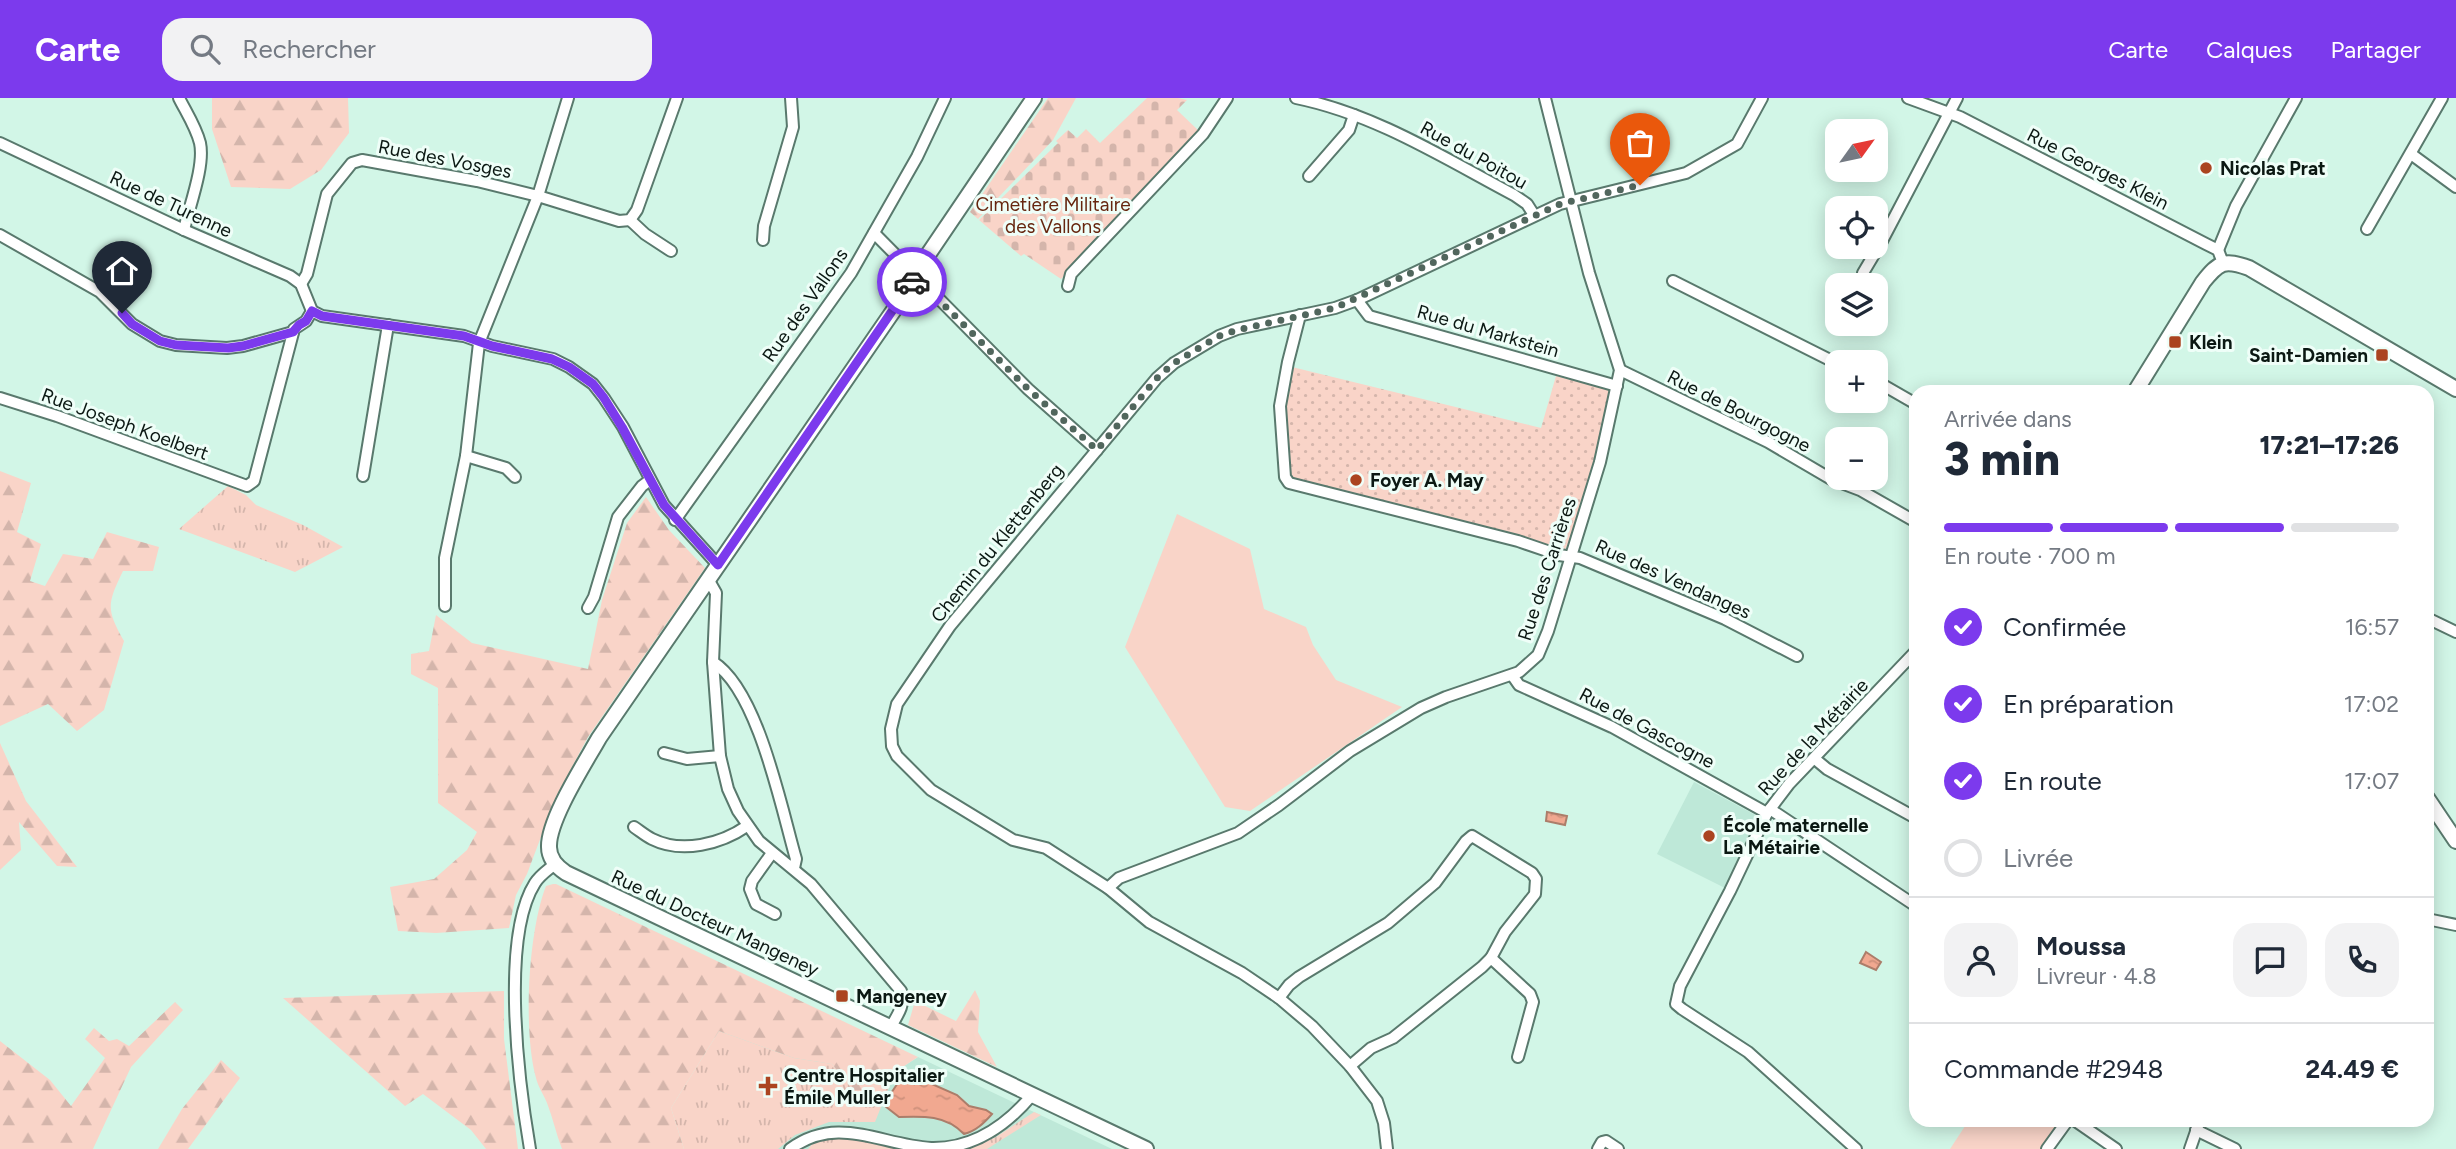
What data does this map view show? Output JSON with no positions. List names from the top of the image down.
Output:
{
  "streets": {
    "street": [
      "Rue du Poitou",
      "Rue des Vosges",
      "Rue Georges Klein",
      "Rue de Turenne",
      "Rue des Vallons",
      "Rue du Markstein",
      "Rue de Bourgogne",
      "Rue Joseph Koelbert",
      "Chemin du Klettenberg",
      "Rue des Carrières",
      "Rue des Vendanges",
      "Rue de Gascogne",
      "Rue de la Métairie",
      "Rue du Docteur Mangeney"
    ]
  },
  "crossings": [
    ["Rue du Poitou", "Chemin du Klettenberg"],
    ["Rue des Vosges", "Rue de Turenne"],
    ["Rue du Markstein", "Chemin du Klettenberg"],
    ["Rue du Markstein", "Rue des Carrières"],
    ["Rue de Bourgogne", "Rue des Carrières"],
    ["Chemin du Klettenberg", "Rue des Carrières"],
    ["Chemin du Klettenberg", "Rue des Vendanges"],
    ["Rue des Carrières", "Rue des Vendanges"],
    ["Rue des Carrières", "Rue de Gascogne"],
    ["Rue de Gascogne", "Rue de la Métairie"]
  ],
  "parks": ["Cimetière Militaire des Vallons"],
  "places": {
    "other": ["Nicolas Prat", "Foyer A. May", "École maternelle La Métairie"],
    "transit": ["Klein", "Saint-Damien", "Mangeney"],
    "health": ["Centre Hospitalier Émile Muller"]
  },
  "north": "top right",
  "page": {
    "header": "Carte",
    "search": "Rechercher",
    "nav": ["Carte", "Calques", "Partager"],
    "map_buttons": ["+", "−"],
    "heading": ["3 min", "Arrivée dans", "17:21–17:26"],
    "panel": [
      "Moussa",
      "Livreur · 4.8",
      "Commande #2948",
      "24.49 €"
    ],
    "bar": "En route · 700 m",
    "list": [
      ["Confirmée", "16:57"],
      ["En préparation", "17:02"],
      ["En route", "17:07"],
      "Livrée"
    ]
  }
}
